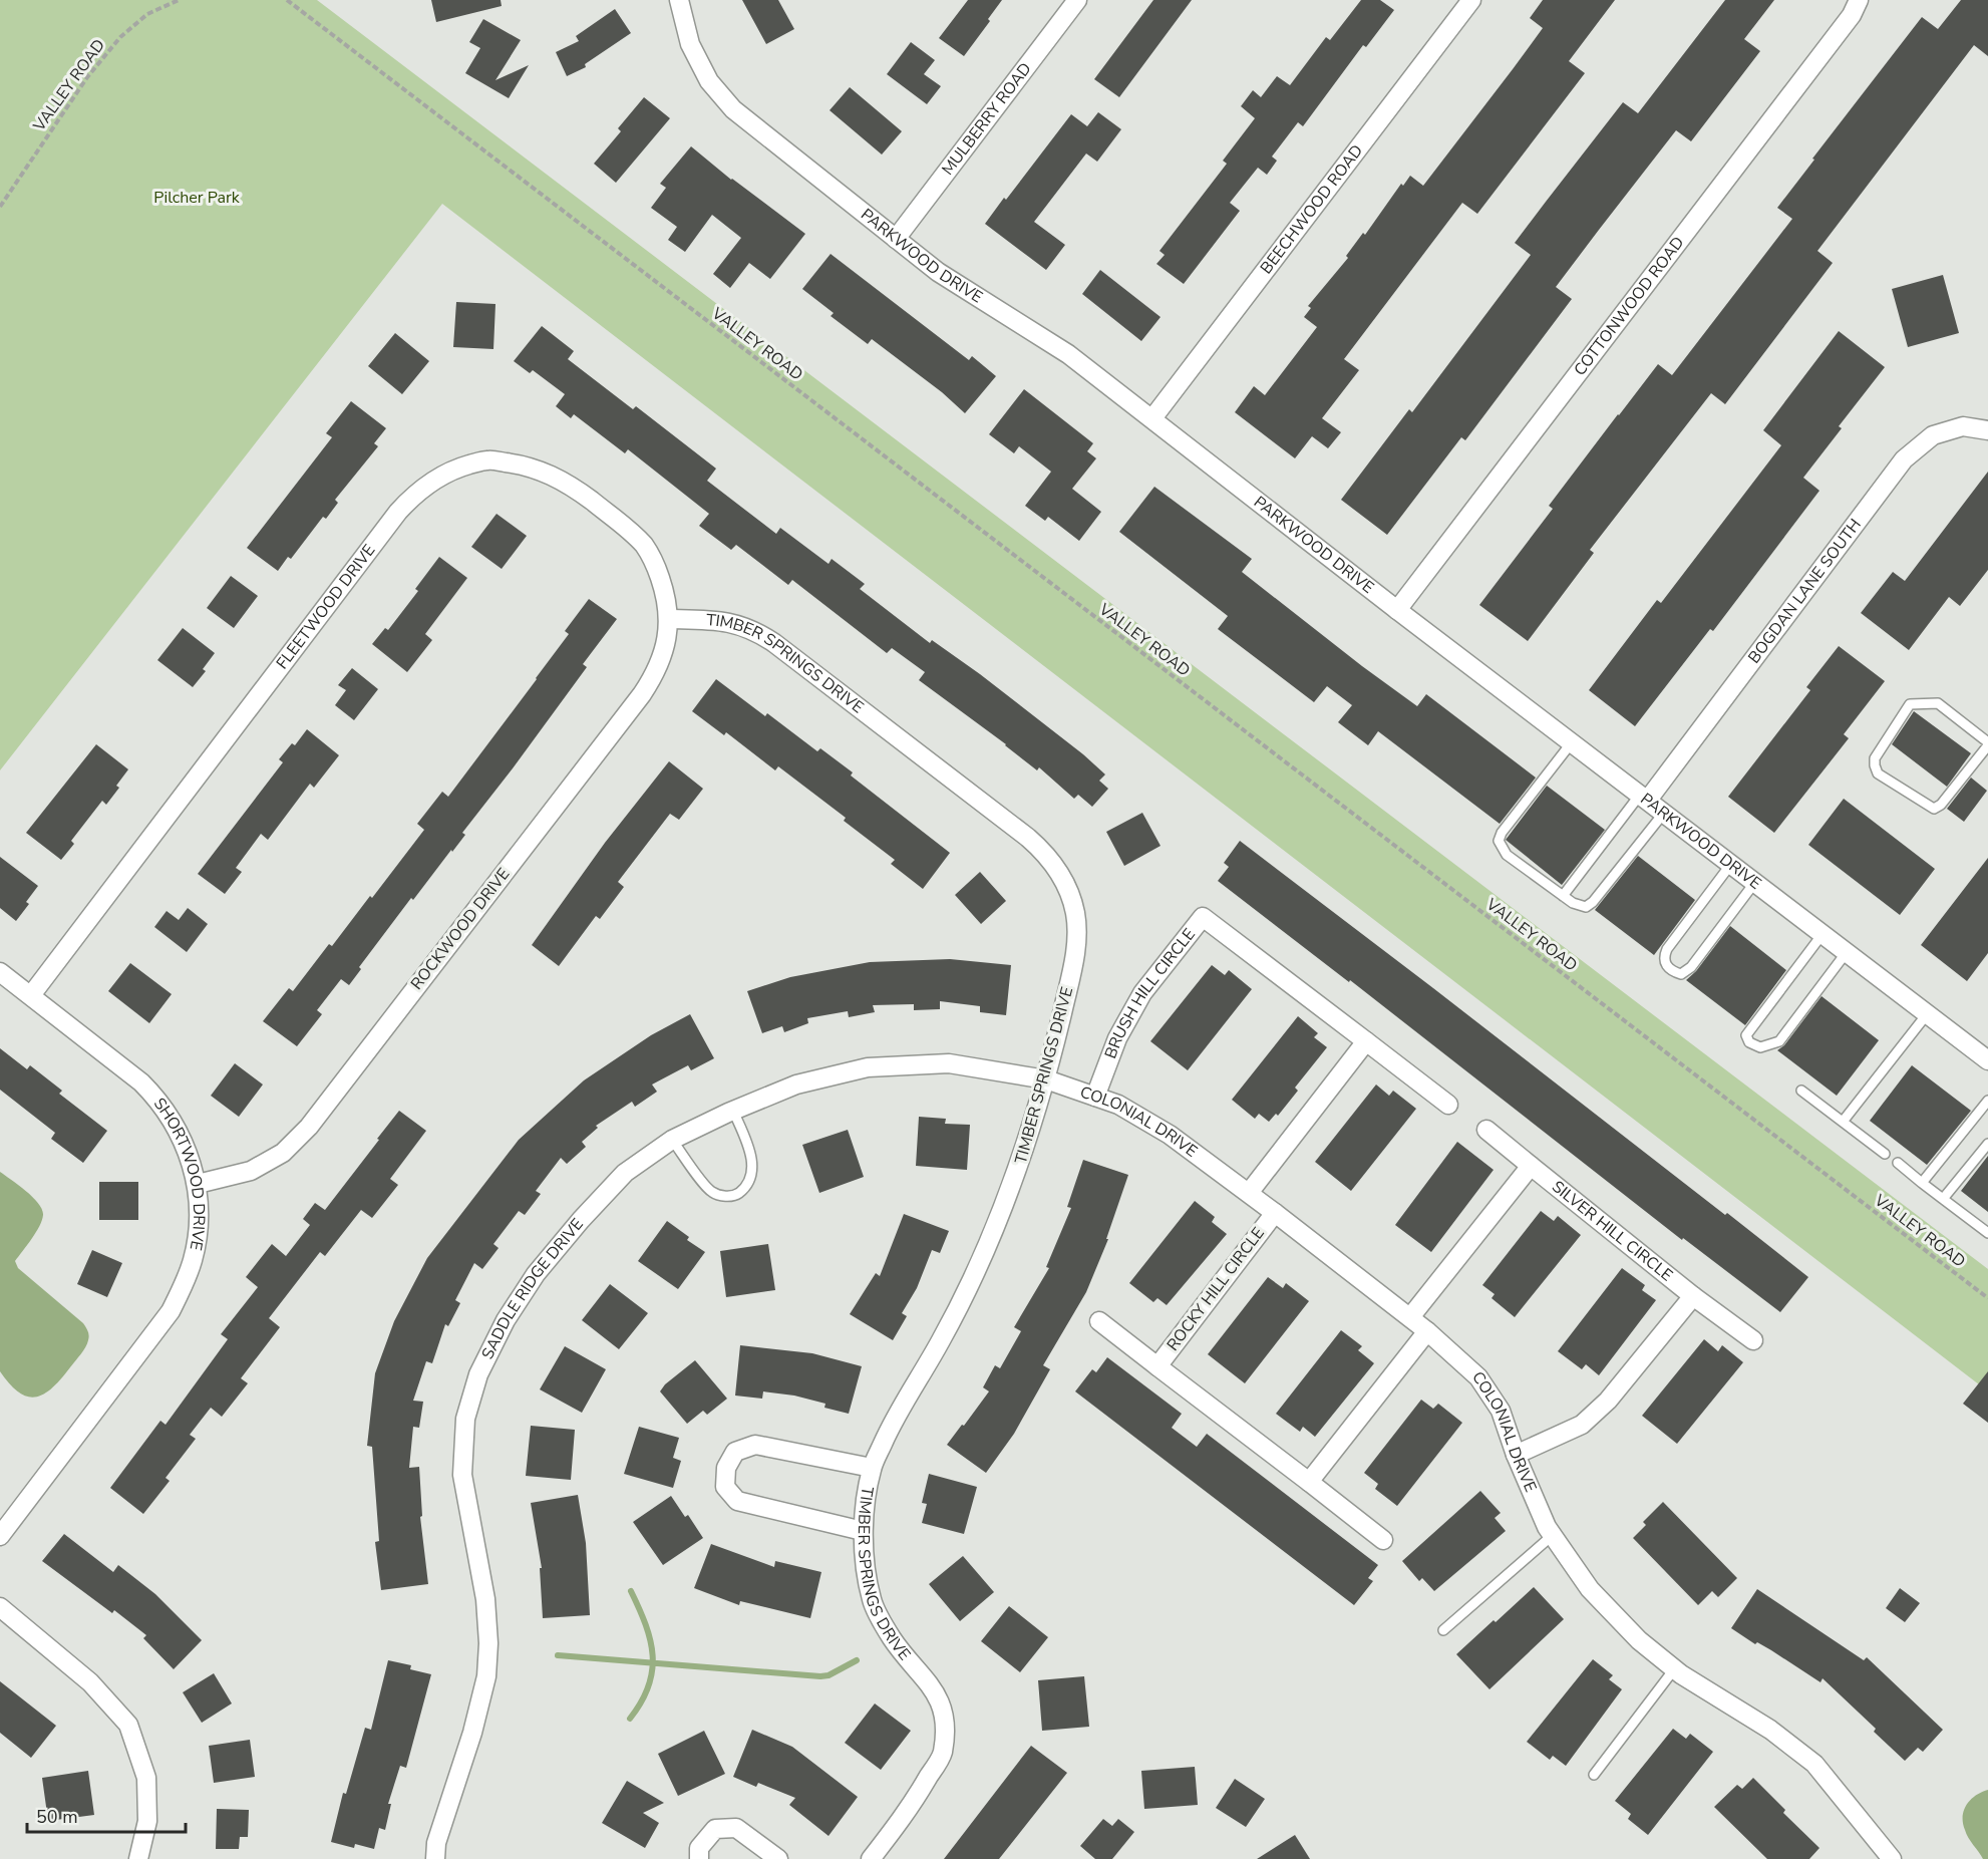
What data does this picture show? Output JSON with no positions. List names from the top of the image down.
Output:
{
  "streets": {
    "street": [
      "MULBERRY ROAD",
      "BEECHWOOD ROAD",
      "PARKWOOD DRIVE",
      "COTTONWOOD ROAD",
      "BOGDAN LANE SOUTH",
      "FLEETWOOD DRIVE",
      "TIMBER SPRINGS DRIVE",
      "ROCKWOOD DRIVE",
      "BRUSH HILL CIRCLE",
      "COLONIAL DRIVE",
      "SHORTWOOD DRIVE",
      "SILVER HILL CIRCLE",
      "ROCKY HILL CIRCLE",
      "SADDLE RIDGE DRIVE"
    ],
    "path": ["VALLEY ROAD"]
  },
  "crossings": [
    ["MULBERRY ROAD", "PARKWOOD DRIVE"],
    ["BEECHWOOD ROAD", "PARKWOOD DRIVE"],
    ["PARKWOOD DRIVE", "COTTONWOOD ROAD"],
    ["PARKWOOD DRIVE", "BOGDAN LANE SOUTH"],
    ["FLEETWOOD DRIVE", "TIMBER SPRINGS DRIVE"],
    ["FLEETWOOD DRIVE", "ROCKWOOD DRIVE"],
    ["FLEETWOOD DRIVE", "SHORTWOOD DRIVE"],
    ["TIMBER SPRINGS DRIVE", "ROCKWOOD DRIVE"],
    ["TIMBER SPRINGS DRIVE", "COLONIAL DRIVE"],
    ["TIMBER SPRINGS DRIVE", "SADDLE RIDGE DRIVE"],
    ["ROCKWOOD DRIVE", "SHORTWOOD DRIVE"],
    ["BRUSH HILL CIRCLE", "COLONIAL DRIVE"],
    ["COLONIAL DRIVE", "ROCKY HILL CIRCLE"],
    ["COLONIAL DRIVE", "SADDLE RIDGE DRIVE"]
  ],
  "parks": ["Pilcher Park"],
  "scale_bar": "50 m"
}
